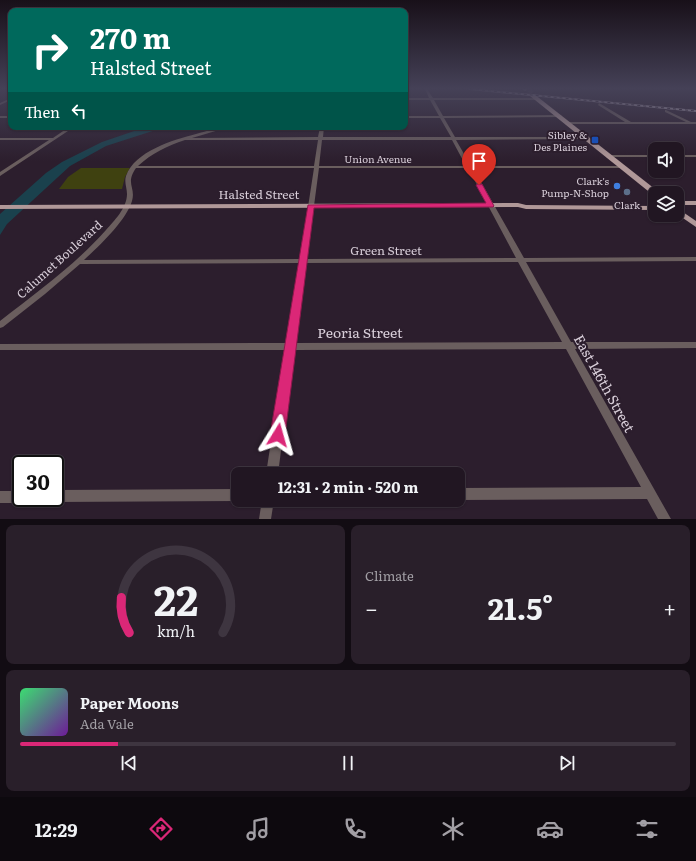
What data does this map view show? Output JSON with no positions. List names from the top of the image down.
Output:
{
  "streets": {
    "main road": ["Halsted Street"],
    "street": [
      "Union Avenue",
      "Green Street",
      "Calumet Boulevard",
      "Peoria Street",
      "East 146th Street"
    ]
  },
  "crossings": [
    ["Union Avenue", "East 146th Street"],
    ["Halsted Street", "Calumet Boulevard"],
    ["Halsted Street", "East 146th Street"],
    ["Green Street", "Calumet Boulevard"],
    ["Green Street", "East 146th Street"],
    ["Peoria Street", "East 146th Street"]
  ],
  "places": {
    "transit": ["Sibley & Des Plaines"],
    "other": ["Clark's Pump-N-Shop", "Clark"]
  },
  "page": {
    "turn": ["270 m", "Halsted Street"],
    "then": "Then",
    "limit": "30",
    "trip": "12:31 · 2 min · 520 m",
    "tile": "Climate",
    "heat": ["−", "21.5°", "+"],
    "song": ["Paper Moons", "Ada Vale"],
    "tabs": "12:29",
    "gauge": ["22", "km/h"]
  }
}
